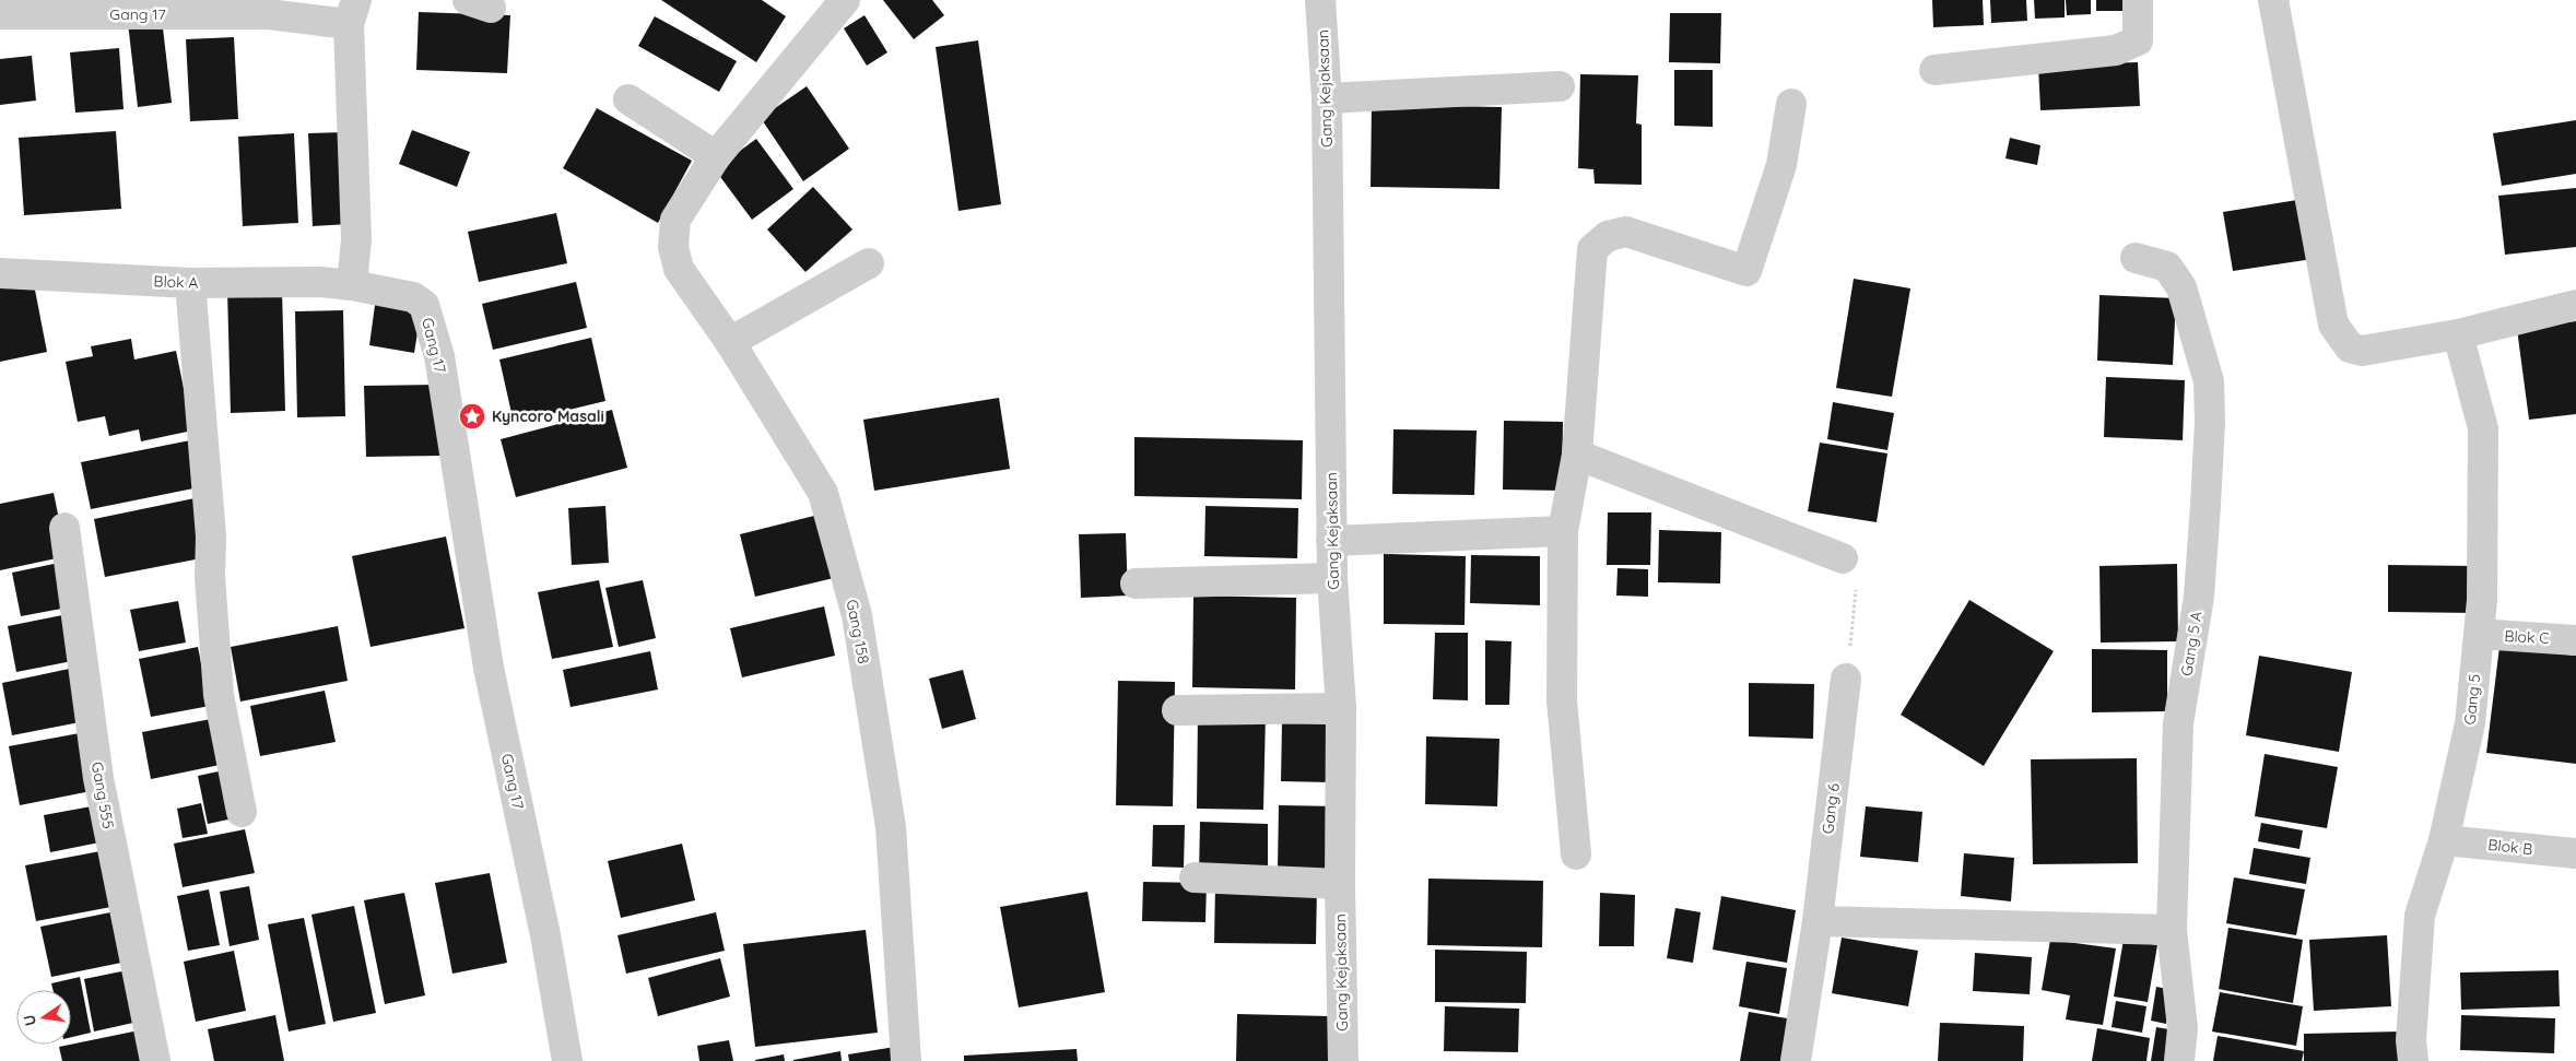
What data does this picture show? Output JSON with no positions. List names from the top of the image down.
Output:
{
  "streets": {
    "street": [
      "Gang 17",
      "Gang Kejaksaan",
      "Blok A",
      "Gang 158",
      "Blok C",
      "Gang 5 A",
      "Gang 5",
      "Gang 555",
      "Gang 6",
      "Blok B"
    ]
  },
  "crossings": [
    ["Gang 17", "Blok A"],
    ["Blok C", "Gang 5"],
    ["Gang 5", "Blok B"]
  ],
  "places": {
    "place": ["Kyncoro Masali"]
  },
  "north": "left"
}
